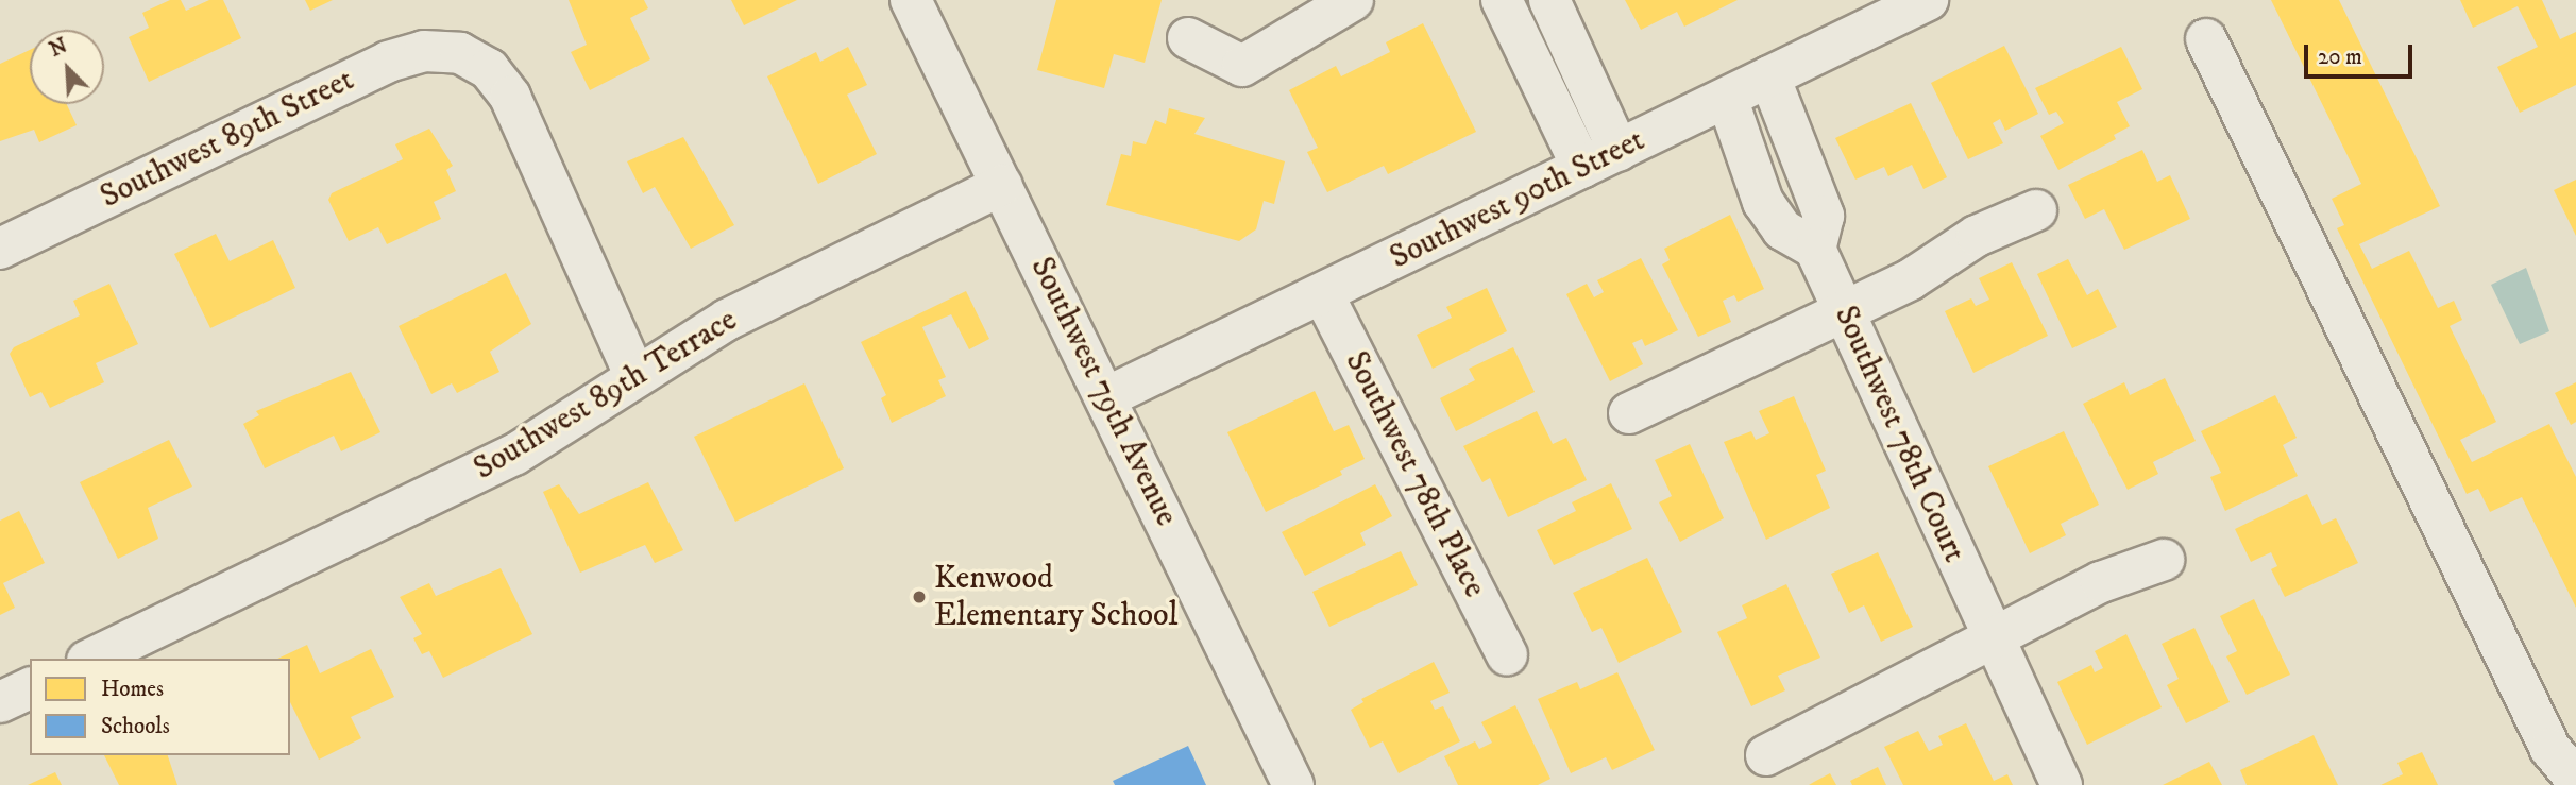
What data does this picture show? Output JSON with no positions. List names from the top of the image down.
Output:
{
  "streets": {
    "street": [
      "Southwest 89th Street",
      "Southwest 90th Street",
      "Southwest 79th Avenue",
      "Southwest 89th Terrace",
      "Southwest 78th Court",
      "Southwest 78th Place"
    ]
  },
  "crossings": [
    ["Southwest 89th Street", "Southwest 89th Terrace"],
    ["Southwest 90th Street", "Southwest 79th Avenue"],
    ["Southwest 90th Street", "Southwest 78th Place"],
    ["Southwest 79th Avenue", "Southwest 89th Terrace"]
  ],
  "places": ["Kenwood Elementary School"],
  "legend": ["Homes", "Schools"],
  "scale_bar": "20 m",
  "north": "top left"
}
